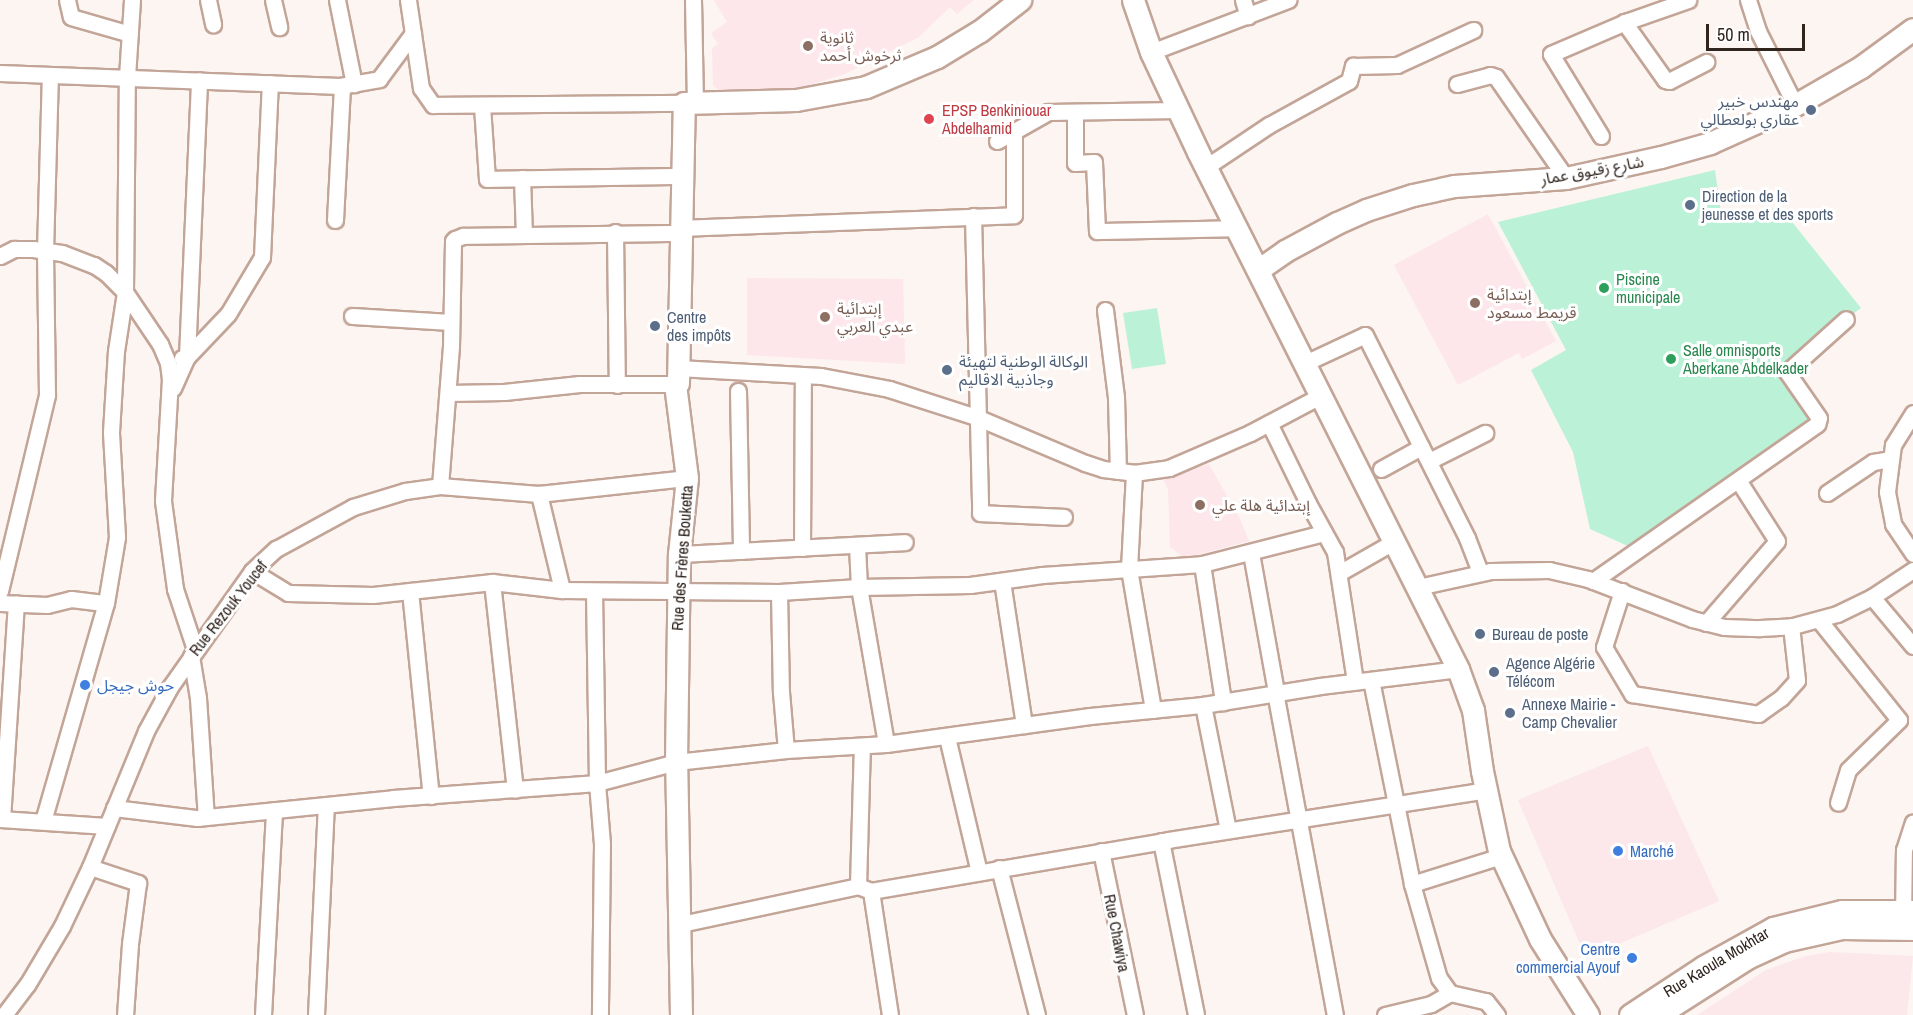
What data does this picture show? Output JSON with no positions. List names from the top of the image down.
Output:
{
  "streets": {
    "main road": ["شارع زقيوق عمار", "Rue des Frères Bouketta", "Rue Kaoula Mokhtar"],
    "street": ["Rue Rezouk Youcef", "Rue Chawiya"]
  },
  "crossings": [
    ["Rue des Frères Bouketta", "Rue Rezouk Youcef"]
  ],
  "places": [
    "ثانوية ثرخوش أحمد",
    "مهندس خبير عقاري بولعطالي",
    "EPSP Benkiniouar Abdelhamid",
    "Direction de la jeunesse et des sports",
    "Piscine municipale",
    "إبتدائية قريمط مسعود",
    "إبتدائية عبدي العربي",
    "Centre des impôts",
    "Salle omnisports Aberkane Abdelkader",
    "الوكالة الوطنية لتهيئة وجاذبية الاقاليم",
    "إبتدائية هلة علي",
    "Bureau de poste",
    "Agence Algérie Télécom",
    "حوش جيجل",
    "Annexe Mairie - Camp Chevalier",
    "Marché",
    "Centre commercial Ayouf"
  ],
  "scale_bar": "50 m"
}
